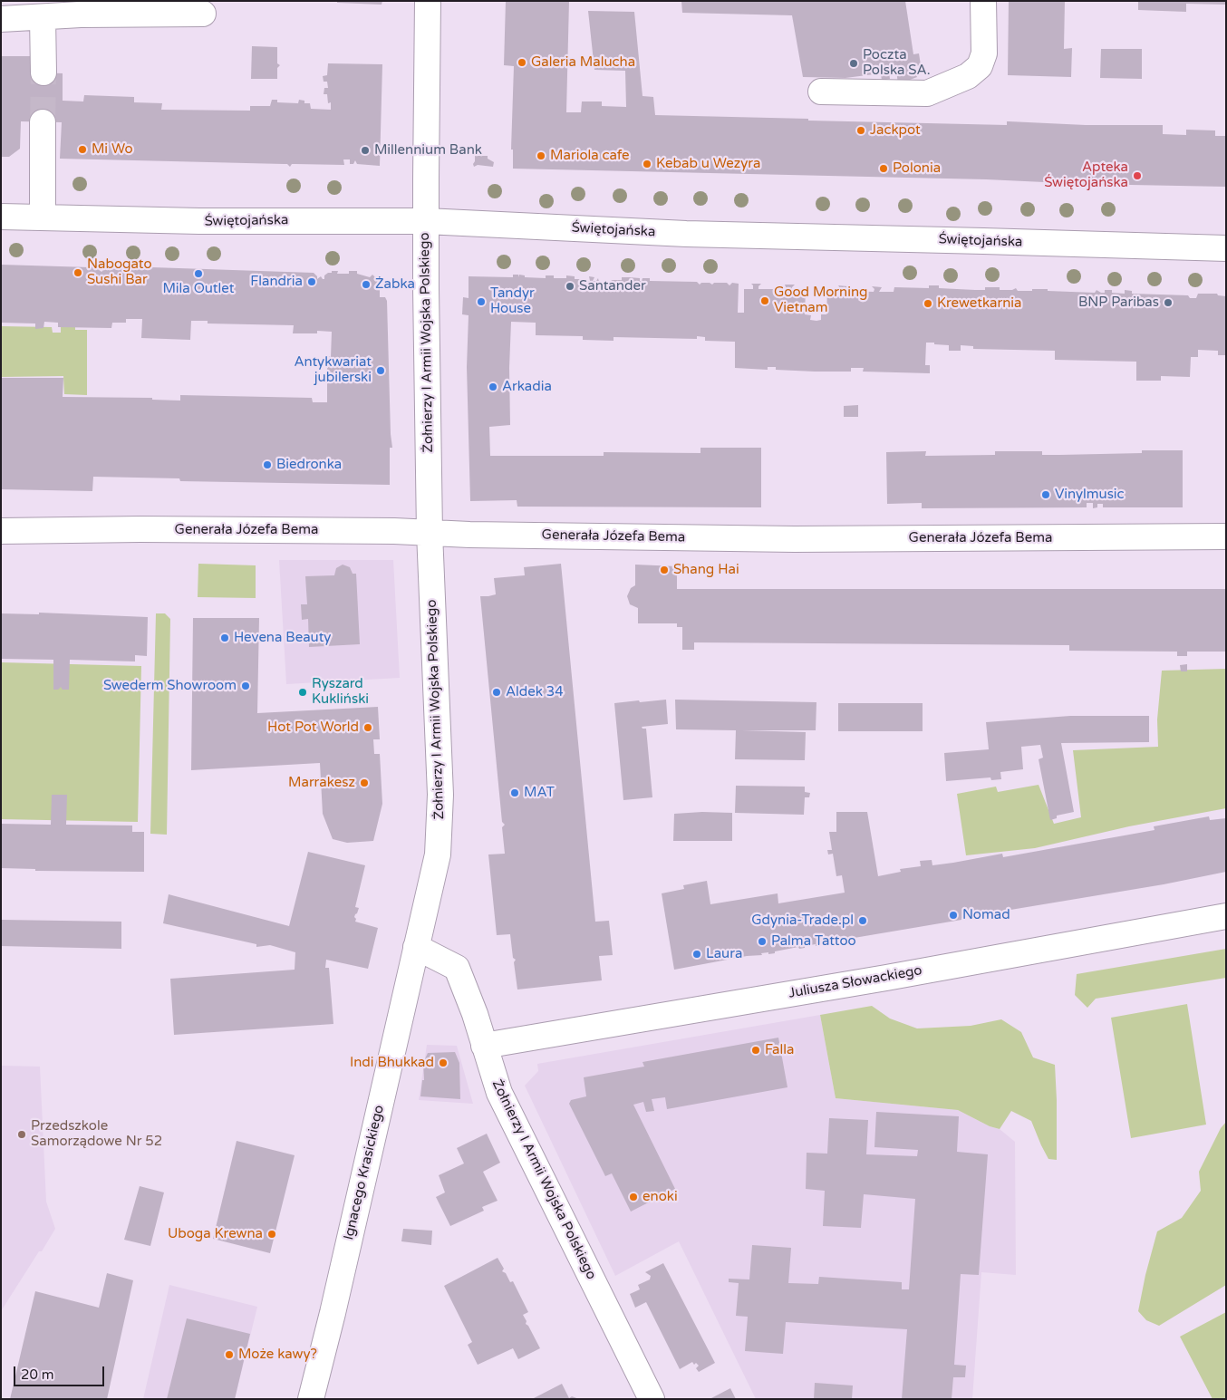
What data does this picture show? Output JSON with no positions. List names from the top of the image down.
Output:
{
  "streets": {
    "street": [
      "Świętojańska",
      "Żołnierzy I Armii Wojska Polskiego",
      "Generała Józefa Bema",
      "Juliusza Słowackiego",
      "Ignacego Krasickiego"
    ]
  },
  "crossings": [
    ["Świętojańska", "Żołnierzy I Armii Wojska Polskiego"],
    ["Żołnierzy I Armii Wojska Polskiego", "Generała Józefa Bema"],
    ["Żołnierzy I Armii Wojska Polskiego", "Juliusza Słowackiego"],
    ["Żołnierzy I Armii Wojska Polskiego", "Ignacego Krasickiego"]
  ],
  "places": [
    "Galeria Malucha",
    "Poczta Polska SA.",
    "Jackpot",
    "Mi Wo",
    "Millennium Bank",
    "Mariola cafe",
    "Kebab u Wezyra",
    "Polonia",
    "Apteka Świętojańska",
    "Nabogato Sushi Bar",
    "Mila Outlet",
    "Flandria",
    "Żabka",
    "Santander",
    "Good Morning Vietnam",
    "Tandyr House",
    "BNP Paribas",
    "Krewetkarnia",
    "Antykwariat jubilerski",
    "Arkadia",
    "Biedronka",
    "Vinylmusic",
    "Shang Hai",
    "Hevena Beauty",
    "Swederm Showroom",
    "Ryszard Kukliński",
    "Aldek 34",
    "Hot Pot World",
    "Marrakesz",
    "MAT",
    "Nomad",
    "Gdynia-Trade.pl",
    "Palma Tattoo",
    "Laura",
    "Falla",
    "Indi Bhukkad",
    "Przedszkole Samorządowe Nr 52",
    "enoki",
    "Uboga Krewna",
    "Może kawy?"
  ],
  "scale_bar": "20 m"
}
